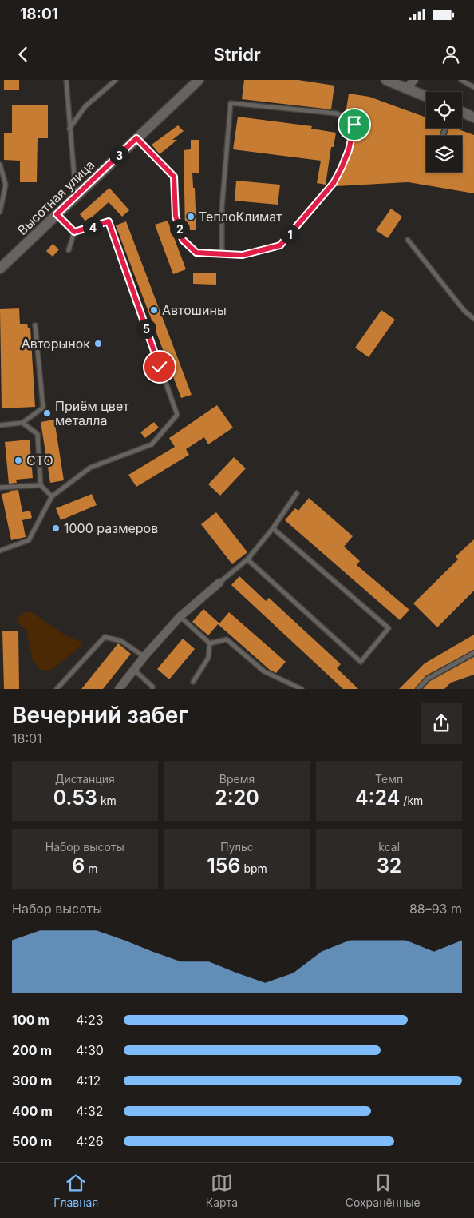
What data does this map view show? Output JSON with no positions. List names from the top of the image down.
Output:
{
  "streets": {
    "street": ["Высотная улица"]
  },
  "places": [
    "ТеплоКлимат",
    "Автошины",
    "Авторынок",
    "Приём цвет металла",
    "СТО",
    "1000 размеров"
  ],
  "page": {
    "status": "18:01",
    "header": "Stridr",
    "pins": [
      "3",
      "4",
      "2",
      "1",
      "5"
    ],
    "heading": ["Вечерний забег", "18:01"],
    "stats": [
      ["Дистанция", "0.53 km"],
      ["Время", "2:20"],
      ["Темп", "4:24 /km"],
      ["Набор высоты", "6 m"],
      ["Пульс", "156 bpm"],
      ["kcal", "32"]
    ],
    "chart": ["Набор высоты", "88–93 m"],
    "list": [
      {
        "name": "100 m",
        "note": "4:23"
      },
      {
        "name": "200 m",
        "note": "4:30"
      },
      {
        "name": "300 m",
        "note": "4:12"
      },
      {
        "name": "400 m",
        "note": "4:32"
      },
      {
        "name": "500 m",
        "note": "4:26"
      }
    ],
    "tabs": ["Главная", "Карта", "Сохранённые"]
  }
}
